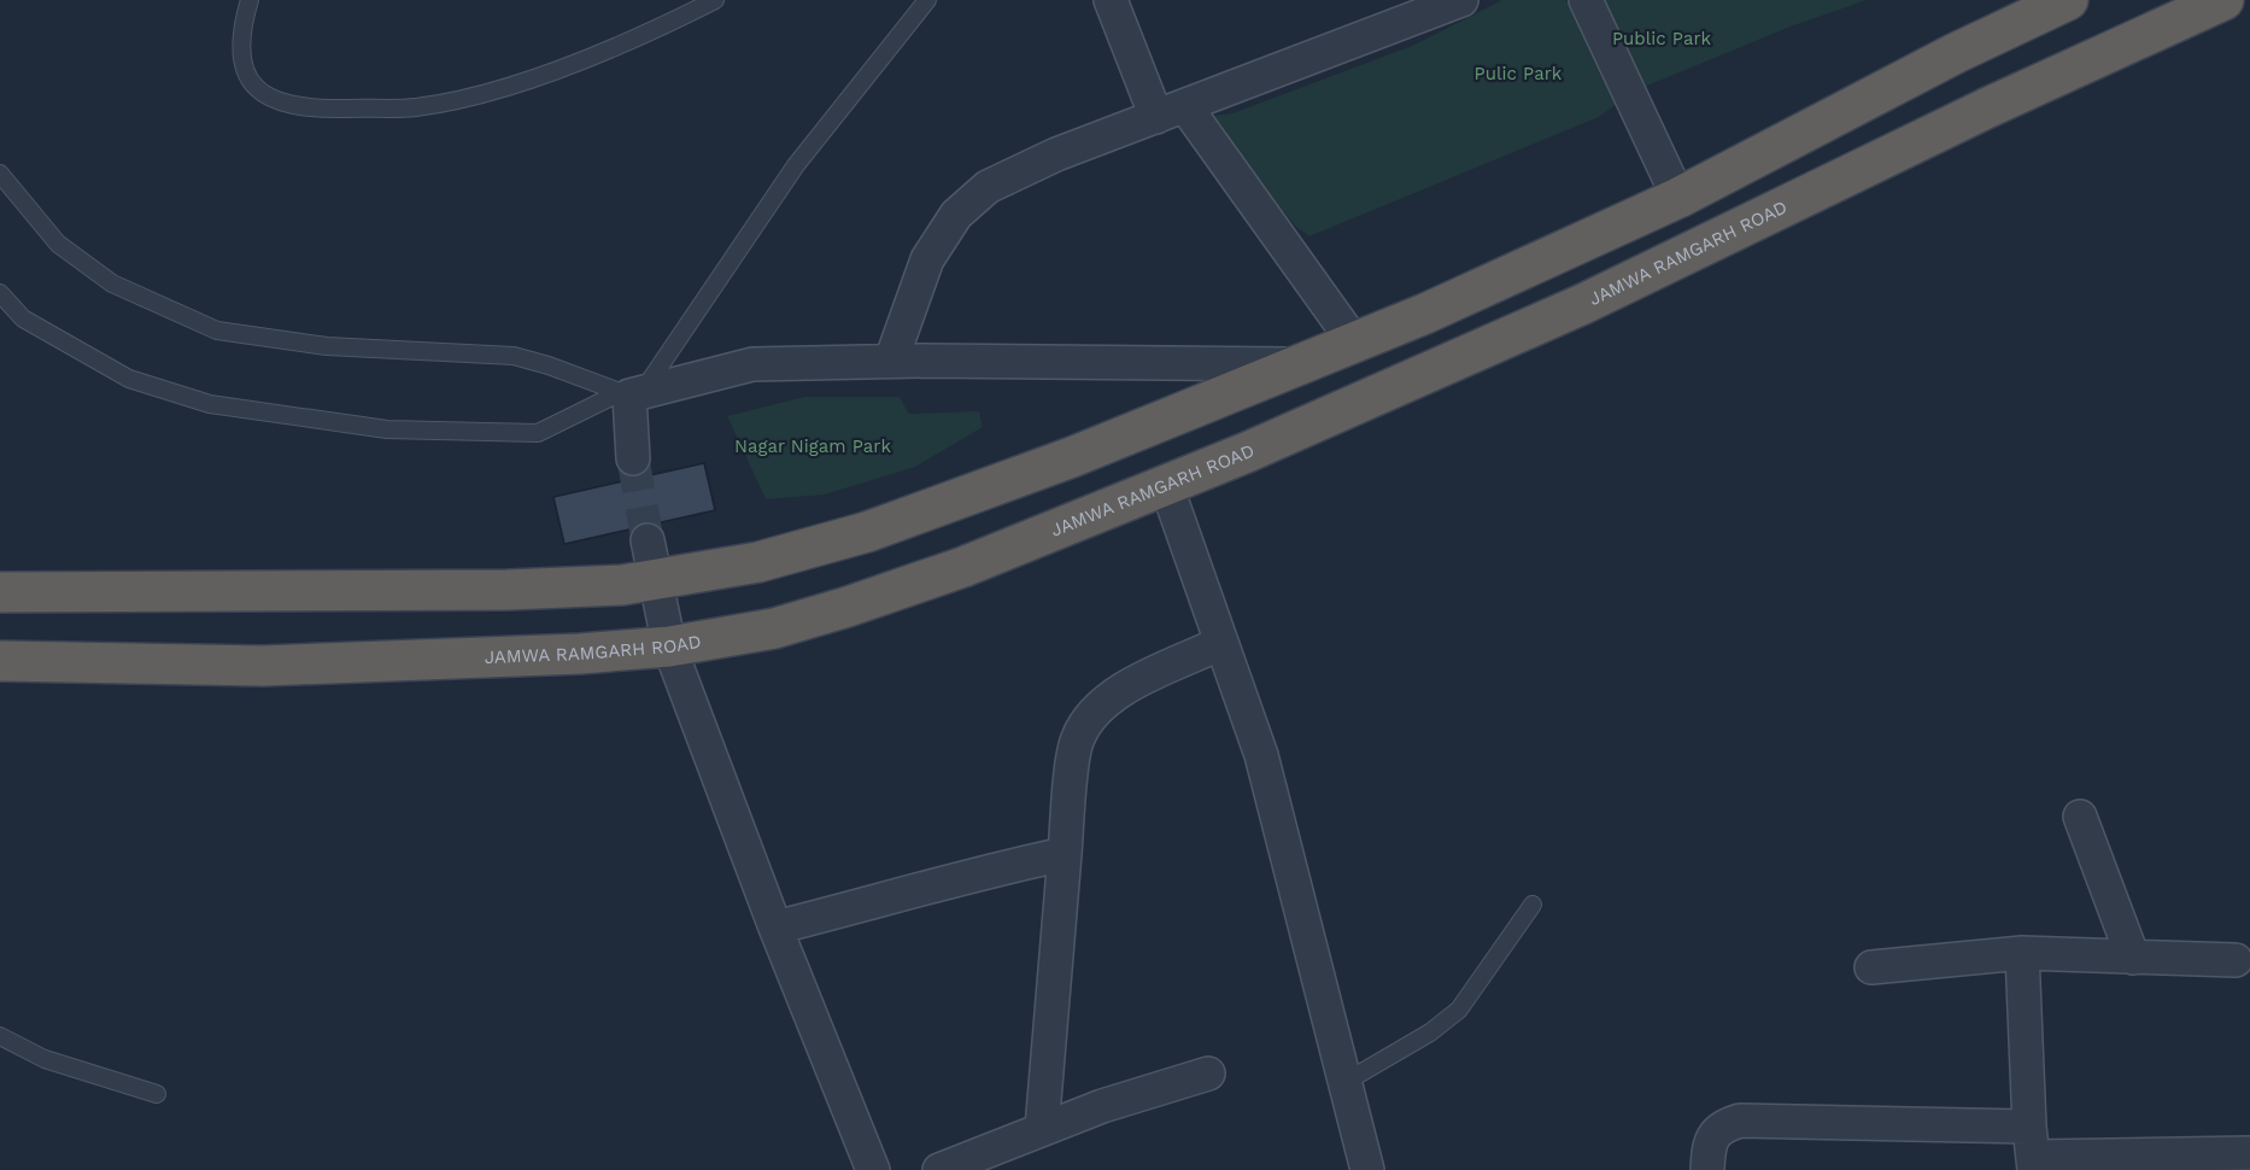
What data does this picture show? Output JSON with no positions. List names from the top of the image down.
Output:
{
  "streets": {
    "highway": ["JAMWA RAMGARH ROAD"]
  },
  "parks": ["Public Park", "Pulic Park", "Nagar Nigam Park"]
}
